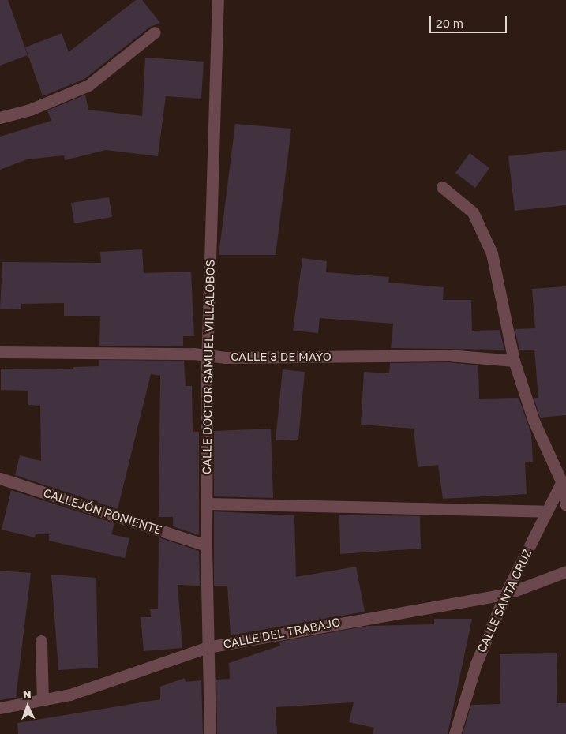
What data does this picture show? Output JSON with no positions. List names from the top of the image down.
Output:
{
  "streets": {
    "street": [
      "CALLE 3 DE MAYO",
      "CALLE DOCTOR SAMUEL VILLALOBOS",
      "CALLEJÓN PONIENTE",
      "CALLE SANTA CRUZ",
      "CALLE DEL TRABAJO"
    ]
  },
  "crossings": [
    ["CALLE 3 DE MAYO", "CALLE DOCTOR SAMUEL VILLALOBOS"],
    ["CALLE DOCTOR SAMUEL VILLALOBOS", "CALLEJÓN PONIENTE"],
    ["CALLE DOCTOR SAMUEL VILLALOBOS", "CALLE DEL TRABAJO"],
    ["CALLE SANTA CRUZ", "CALLE DEL TRABAJO"]
  ],
  "scale_bar": "20 m",
  "north": "top"
}
